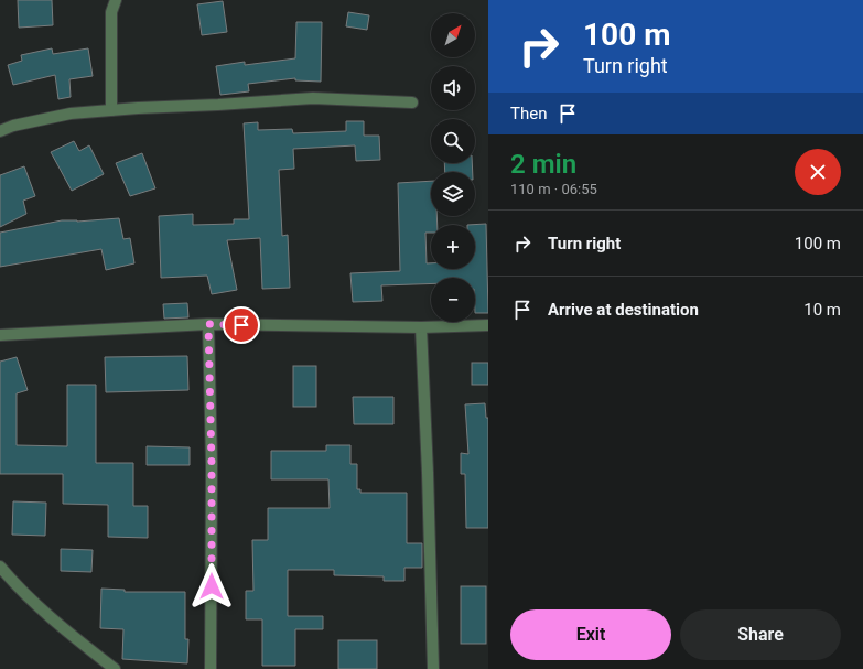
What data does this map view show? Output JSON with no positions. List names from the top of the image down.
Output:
{
  "north": "top right",
  "page": {
    "turn": ["100 m", "Turn right"],
    "map_buttons": ["+", "−"],
    "then": "Then",
    "heading": ["2 min", "110 m · 06:55"],
    "list": [
      {
        "name": "Turn right",
        "value": "100 m"
      },
      {
        "name": "Arrive at destination",
        "value": "10 m"
      }
    ],
    "buttons": ["Exit", "Share"]
  }
}
